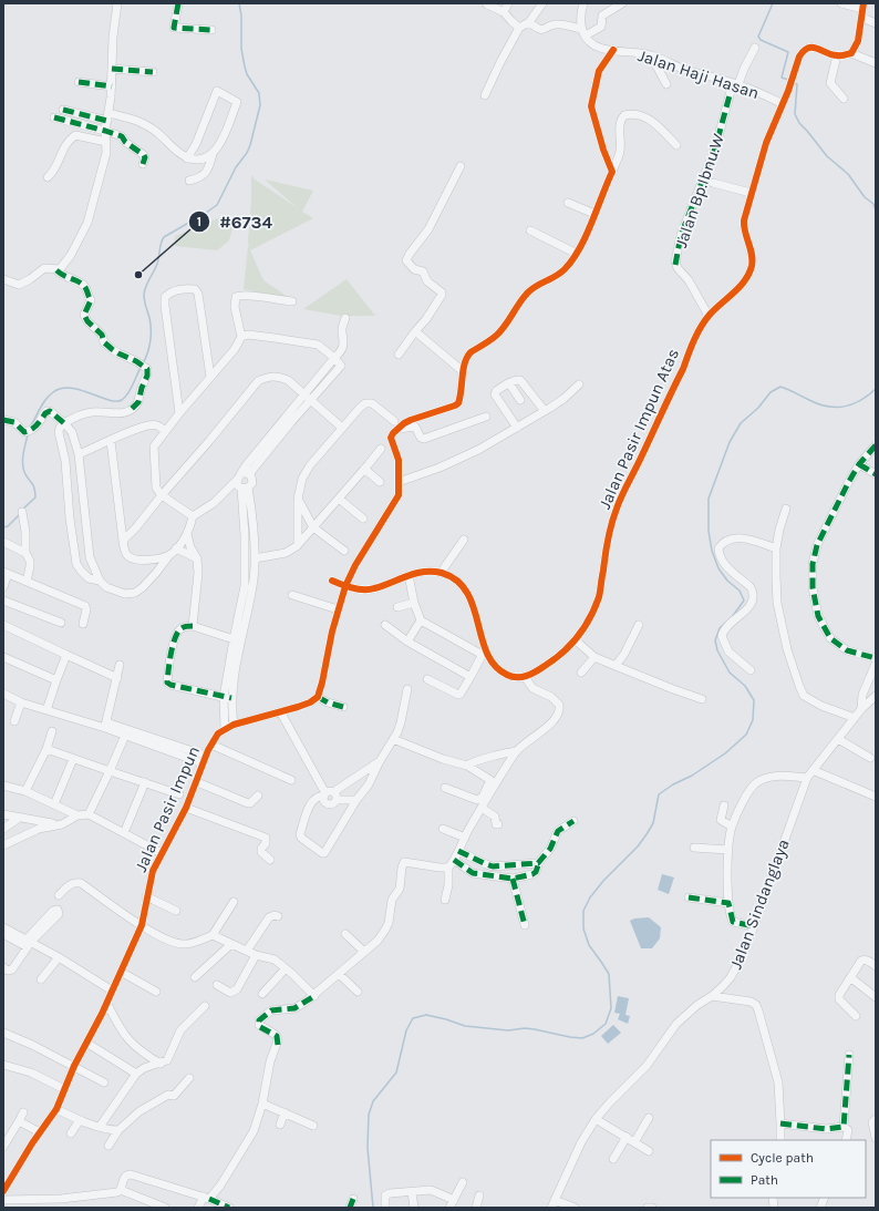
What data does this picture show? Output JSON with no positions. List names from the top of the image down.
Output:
{
  "streets": {
    "street": [
      "Jalan Haji Hasan",
      "Jalan Bp.Ibnu.W",
      "Jalan Pasir Impun Atas",
      "Jalan Pasir Impun",
      "Jalan Sindanglaya"
    ]
  },
  "crossings": [
    ["Jalan Haji Hasan", "Jalan Bp.Ibnu.W"],
    ["Jalan Haji Hasan", "Jalan Pasir Impun Atas"],
    ["Jalan Bp.Ibnu.W", "Jalan Pasir Impun Atas"]
  ],
  "places": ["#6734"],
  "legend": ["Cycle path", "Path"]
}
